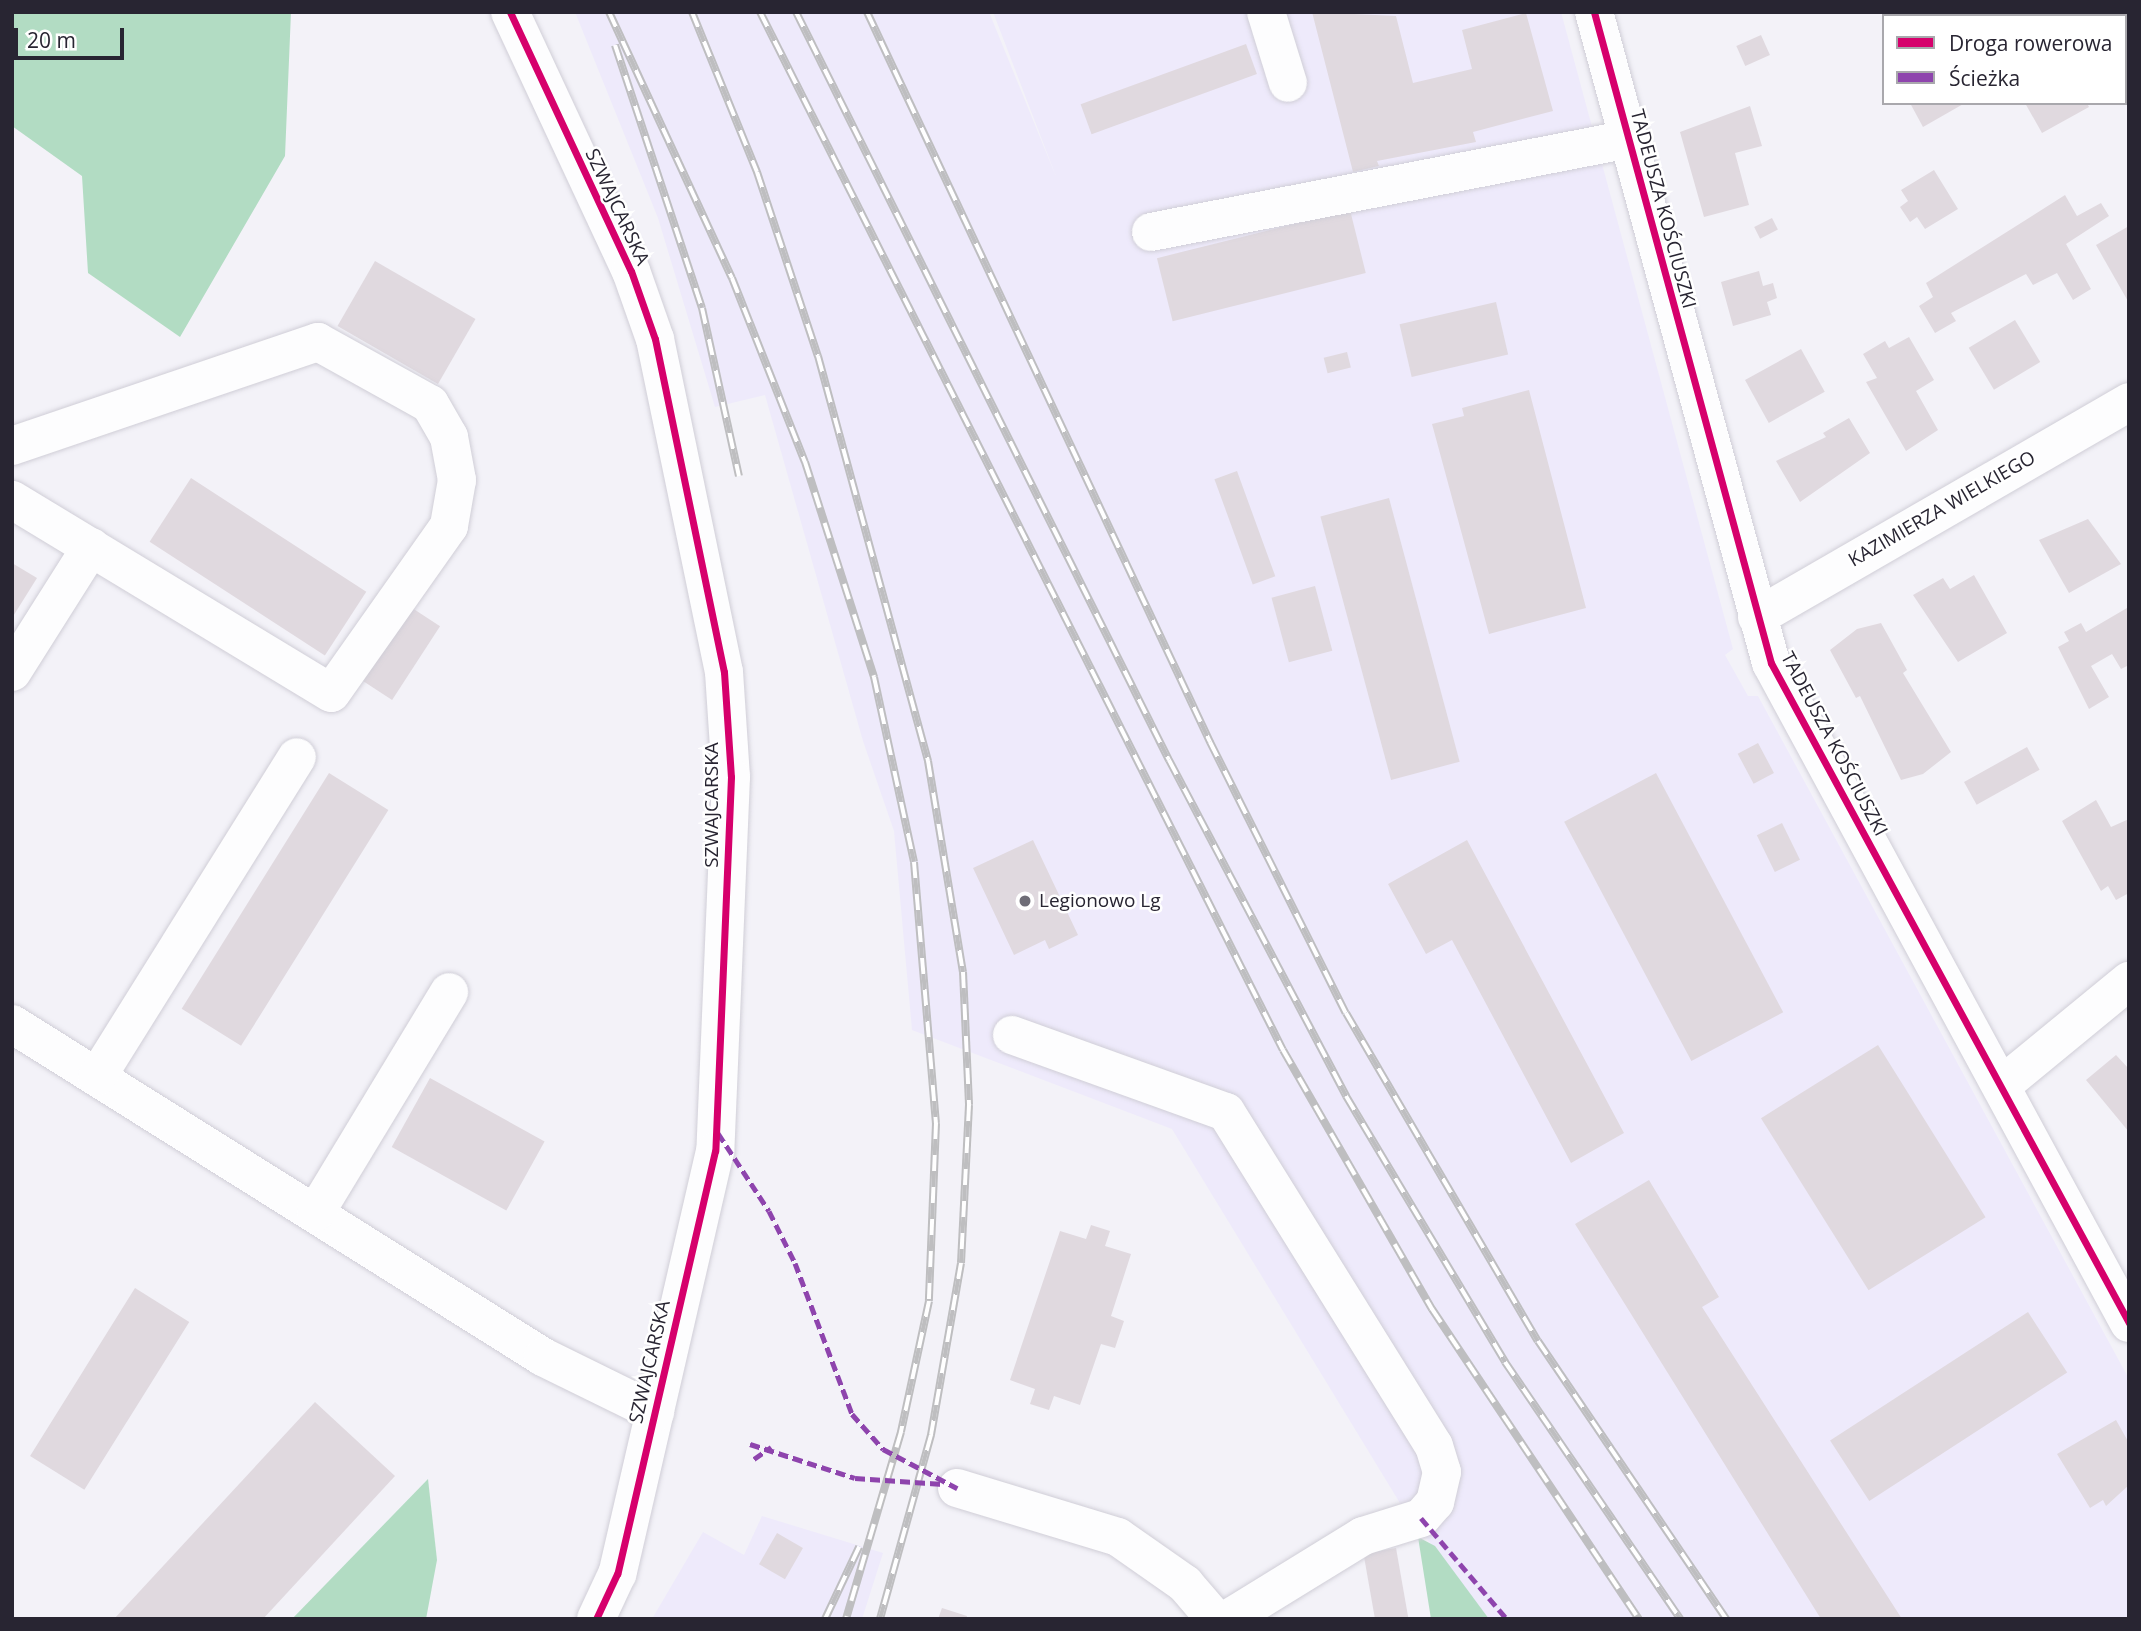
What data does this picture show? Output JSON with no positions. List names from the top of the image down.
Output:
{
  "streets": {
    "street": ["SZWAJCARSKA", "TADEUSZA KOŚCIUSZKI", "KAZIMIERZA WIELKIEGO"]
  },
  "crossings": [
    ["TADEUSZA KOŚCIUSZKI", "KAZIMIERZA WIELKIEGO"]
  ],
  "places": ["Legionowo Lg"],
  "legend": ["Droga rowerowa", "Ścieżka"],
  "scale_bar": "20 m"
}
